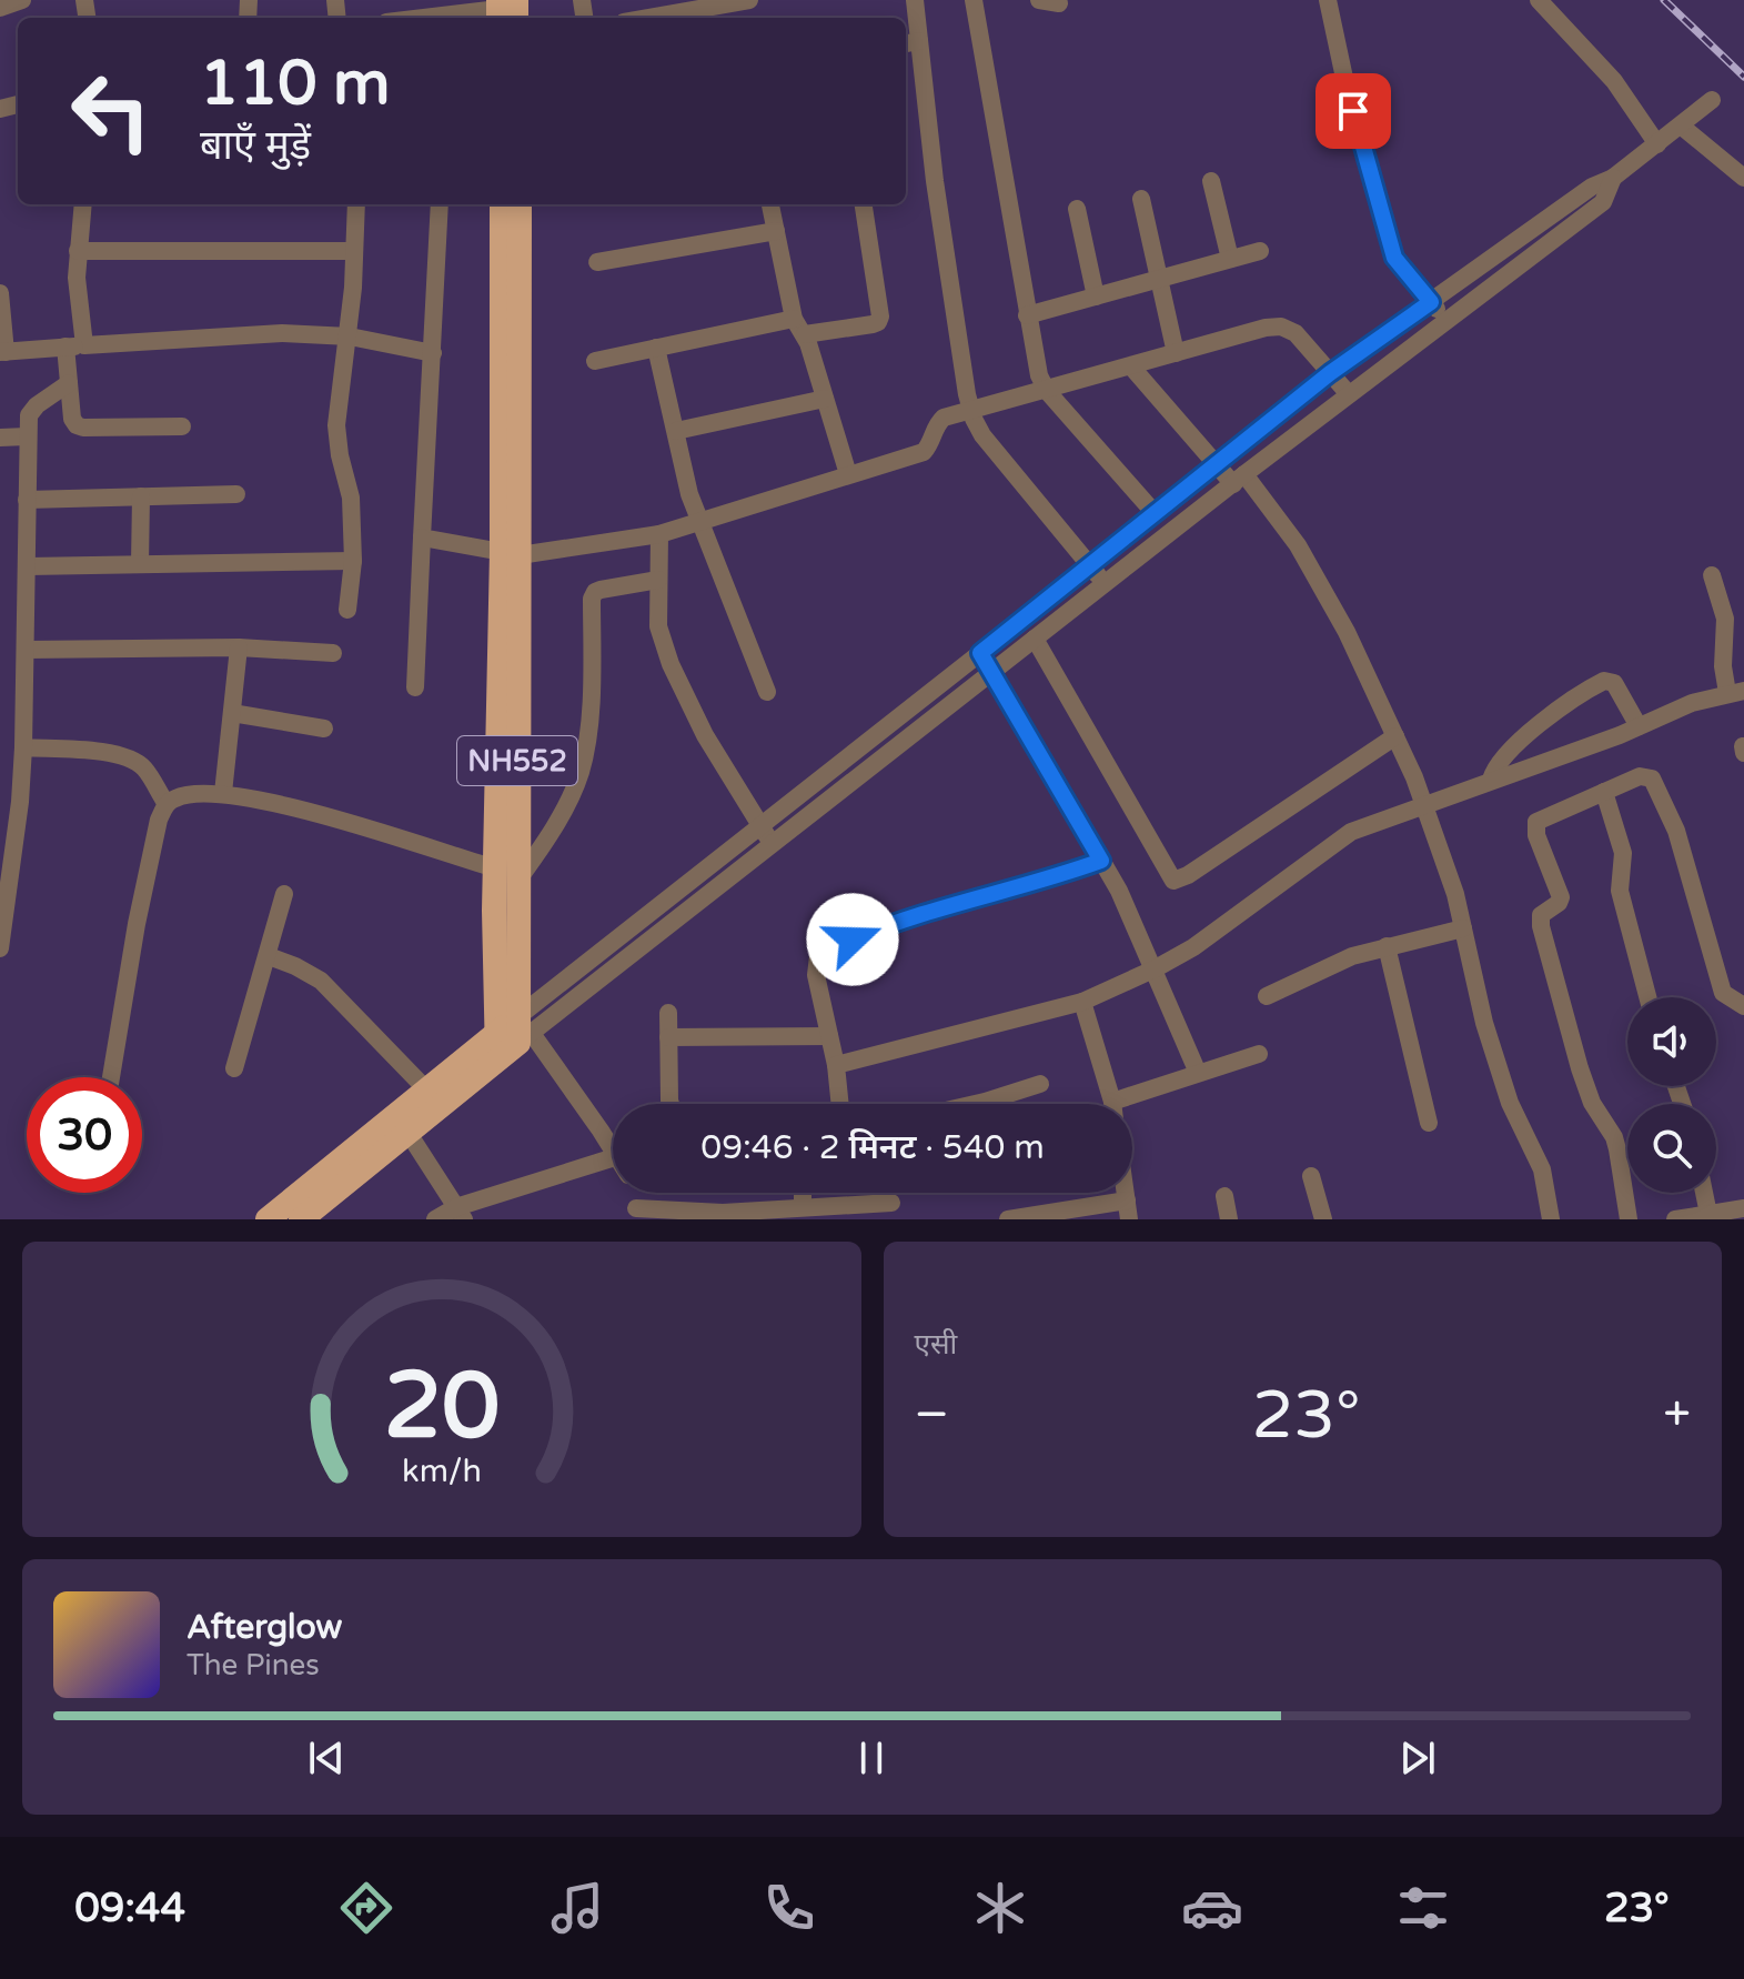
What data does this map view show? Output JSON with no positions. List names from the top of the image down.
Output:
{
  "streets": {
    "highway": ["NH552"]
  },
  "page": {
    "turn": ["110 m", "बाएँ मुड़ें"],
    "limit": "30",
    "trip": "09:46 · 2 मिनट · 540 m",
    "tile": "एसी",
    "heat": ["−", "23°", "+"],
    "song": ["Afterglow", "The Pines"],
    "tabs": ["09:44", "23°"],
    "gauge": ["20", "km/h"]
  }
}
